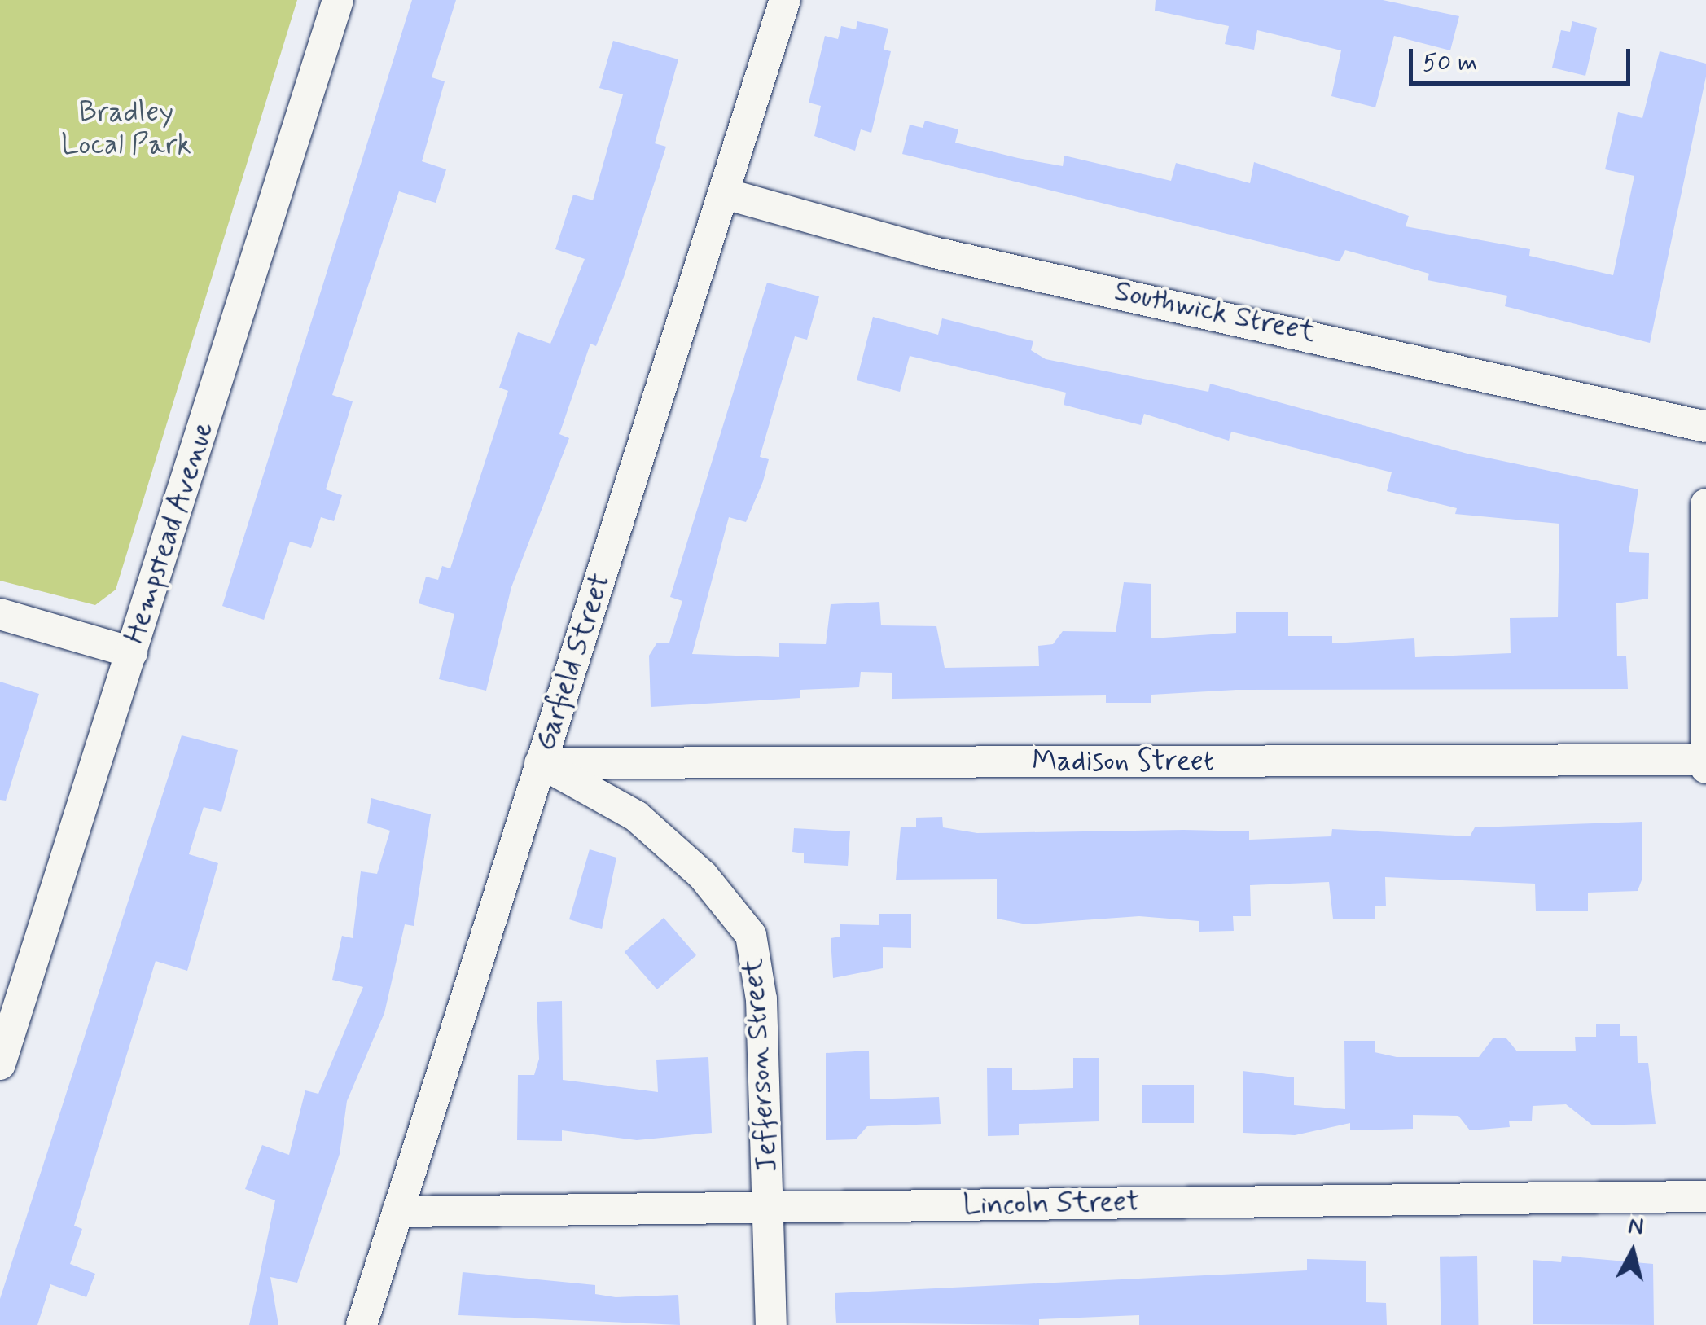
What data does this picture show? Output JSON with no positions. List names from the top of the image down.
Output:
{
  "streets": {
    "street": [
      "Southwick Street",
      "Hempstead Avenue",
      "Garfield Street",
      "Madison Street",
      "Jefferson Street",
      "Lincoln Street"
    ]
  },
  "crossings": [
    ["Southwick Street", "Garfield Street"],
    ["Garfield Street", "Madison Street"],
    ["Garfield Street", "Jefferson Street"],
    ["Garfield Street", "Lincoln Street"],
    ["Madison Street", "Jefferson Street"],
    ["Jefferson Street", "Lincoln Street"]
  ],
  "parks": ["Bradley Local Park"],
  "scale_bar": "50 m",
  "north": "top"
}
